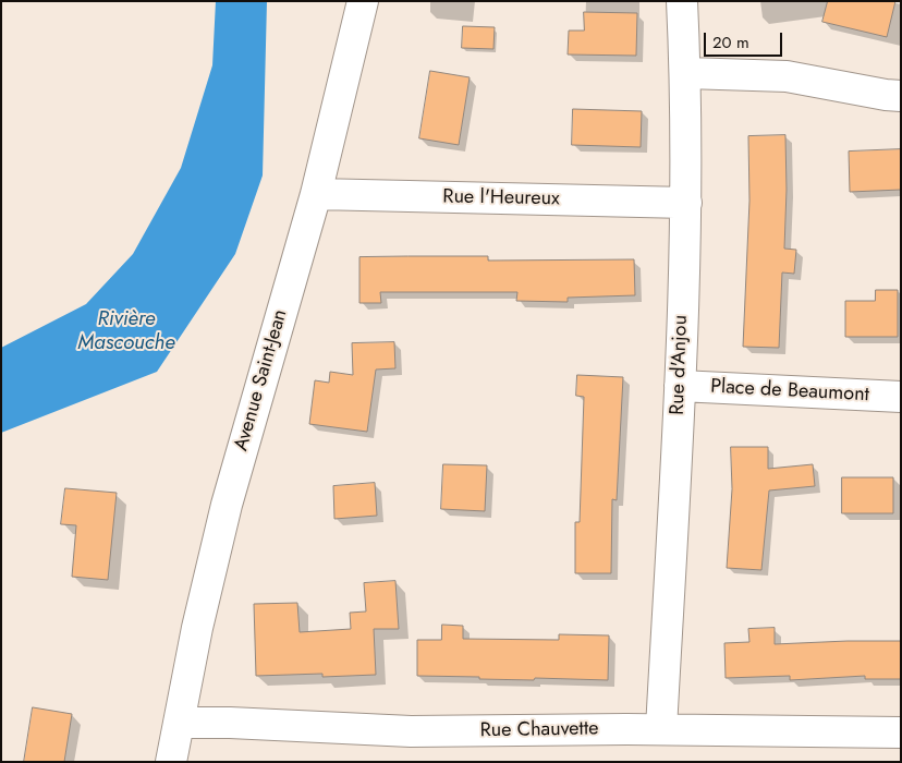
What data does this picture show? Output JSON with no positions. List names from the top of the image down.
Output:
{
  "streets": {
    "street": [
      "Rue l'Heureux",
      "Rue d'Anjou",
      "Avenue Saint-Jean",
      "Place de Beaumont",
      "Rue Chauvette"
    ]
  },
  "crossings": [
    ["Rue l'Heureux", "Rue d'Anjou"],
    ["Rue l'Heureux", "Avenue Saint-Jean"],
    ["Rue d'Anjou", "Place de Beaumont"],
    ["Rue d'Anjou", "Rue Chauvette"],
    ["Avenue Saint-Jean", "Rue Chauvette"]
  ],
  "water": ["Rivière Mascouche"],
  "scale_bar": "20 m"
}
